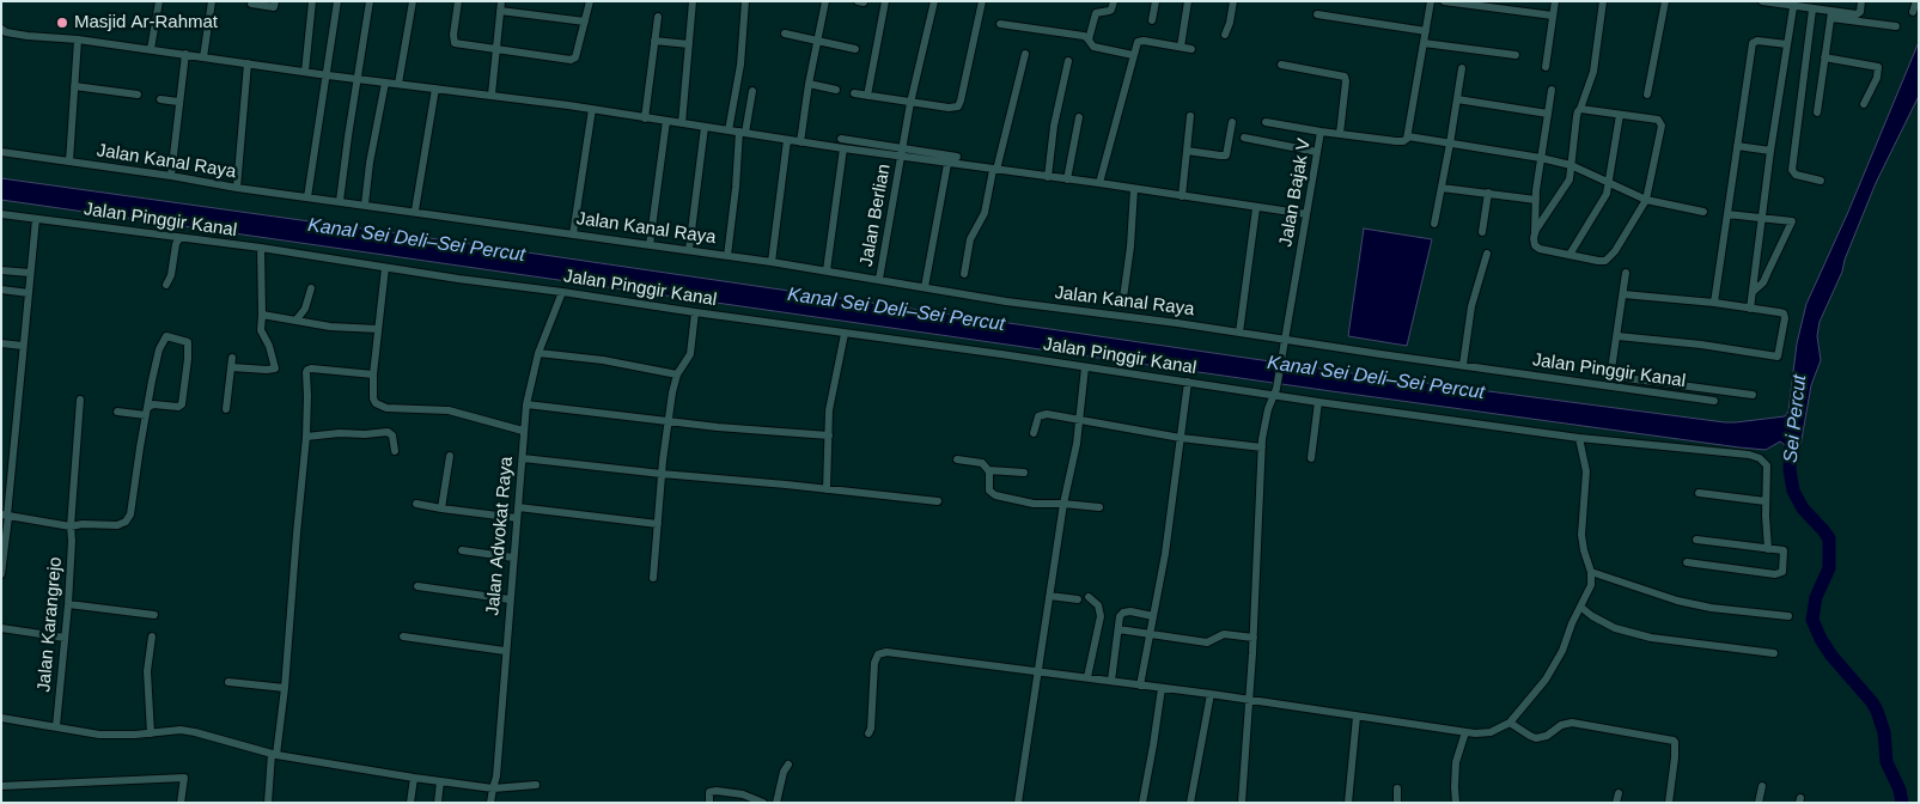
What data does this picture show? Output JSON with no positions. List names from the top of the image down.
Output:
{
  "streets": {
    "street": [
      "Jalan Kanal Raya",
      "Jalan Bajak V",
      "Jalan Berlian",
      "Jalan Pinggir Kanal",
      "Jalan Advokat Raya",
      "Jalan Karangrejo"
    ]
  },
  "crossings": [
    ["Jalan Kanal Raya", "Jalan Bajak V"],
    ["Jalan Kanal Raya", "Jalan Berlian"],
    ["Jalan Kanal Raya", "Jalan Pinggir Kanal"],
    ["Jalan Bajak V", "Jalan Pinggir Kanal"],
    ["Jalan Pinggir Kanal", "Jalan Advokat Raya"]
  ],
  "water": ["Kanal Sei Deli–Sei Percut", "Sei Percut"],
  "places": ["Masjid Ar-Rahmat"]
}
